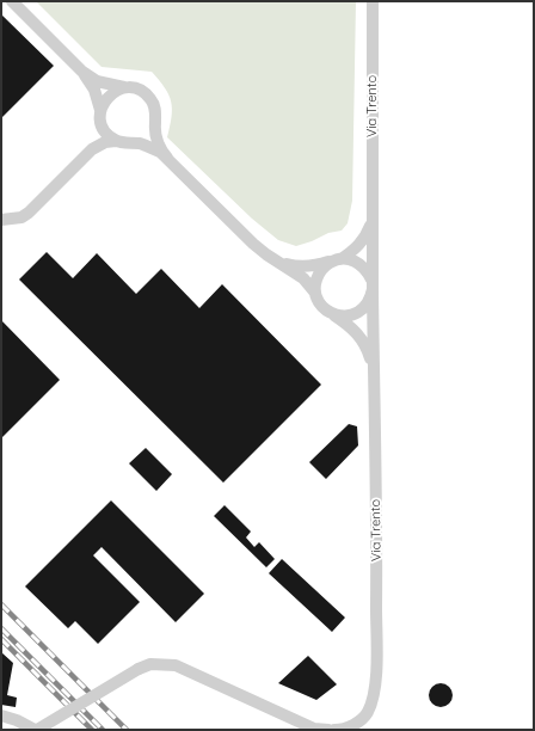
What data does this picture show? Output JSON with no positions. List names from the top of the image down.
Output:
{
  "streets": {
    "street": ["Via Trento"]
  }
}
